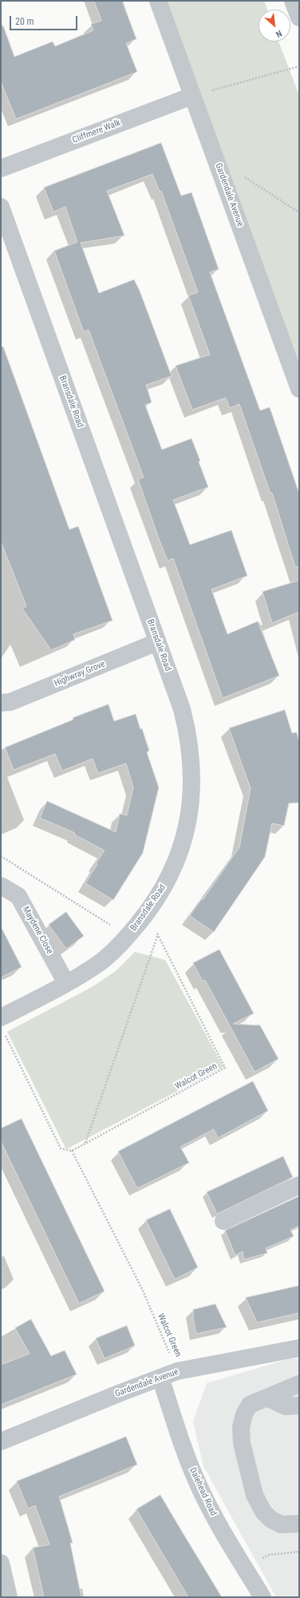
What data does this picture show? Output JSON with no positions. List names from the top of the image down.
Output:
{
  "streets": {
    "street": [
      "Cliffmere Walk",
      "Gardendale Avenue",
      "Bransdale Road",
      "Highwray Grove",
      "Maydene Close",
      "Dalehead Road"
    ],
    "path": ["Walcot Green"]
  },
  "crossings": [
    ["Cliffmere Walk", "Gardendale Avenue"],
    ["Gardendale Avenue", "Walcot Green"],
    ["Gardendale Avenue", "Dalehead Road"],
    ["Bransdale Road", "Highwray Grove"],
    ["Bransdale Road", "Maydene Close"],
    ["Bransdale Road", "Walcot Green"]
  ],
  "scale_bar": "20 m",
  "north": "bottom right"
}
